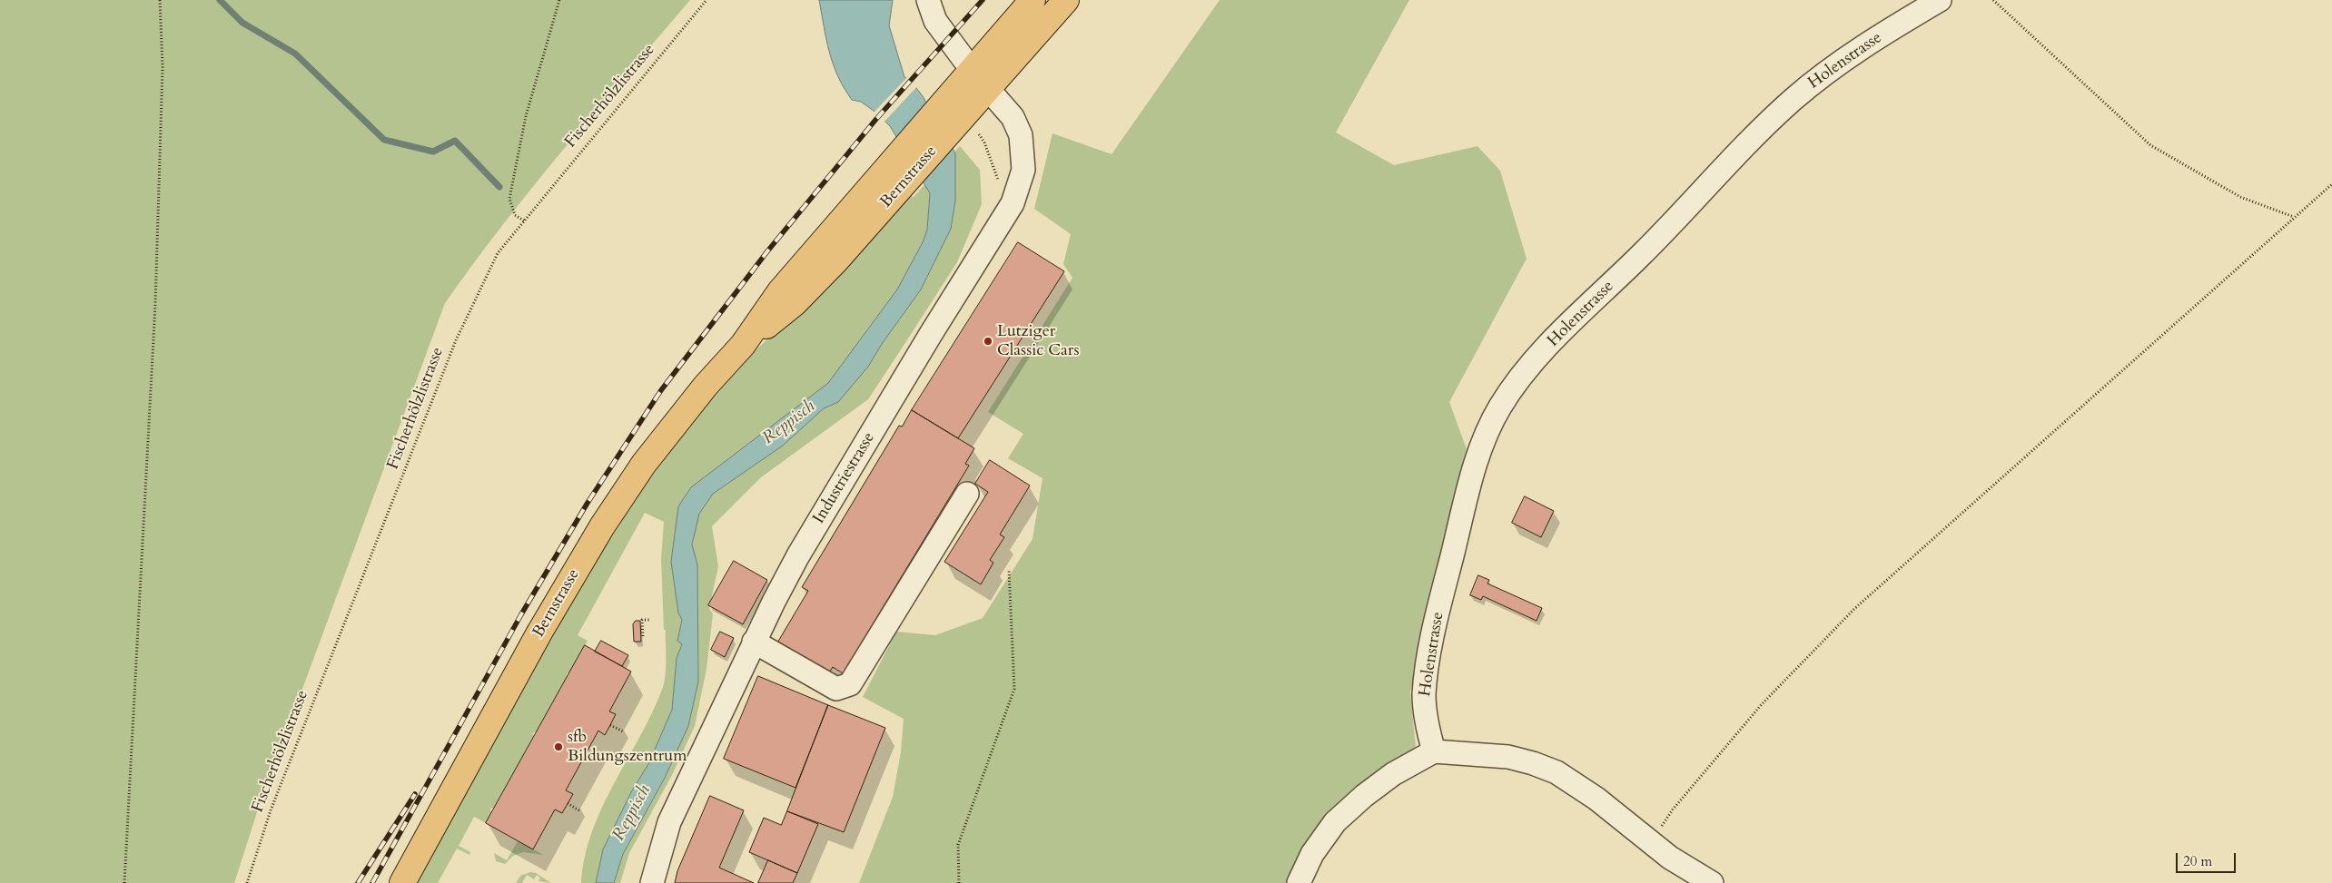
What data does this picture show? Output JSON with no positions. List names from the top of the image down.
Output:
{
  "streets": {
    "main road": ["Bernstrasse"],
    "street": ["Holenstrasse", "Industriestrasse"],
    "path": ["Fischerhölzlistrasse"]
  },
  "crossings": [
    ["Bernstrasse", "Industriestrasse"]
  ],
  "water": ["Reppisch"],
  "places": ["Lutziger Classic Cars", "sfb Bildungszentrum"],
  "scale_bar": "20 m"
}
